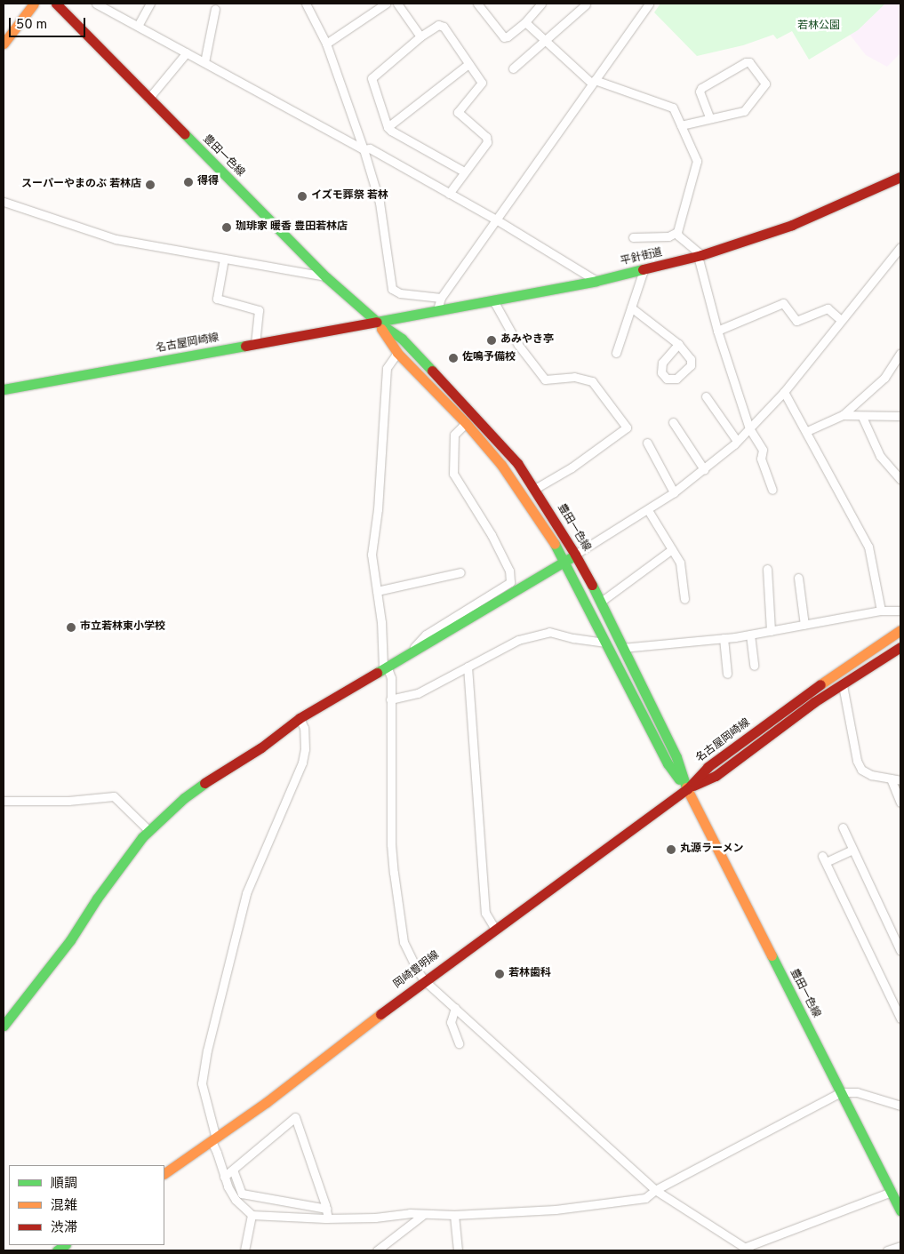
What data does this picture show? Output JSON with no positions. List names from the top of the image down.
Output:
{
  "streets": {
    "main road": [
      "豊田一色線",
      "平針街道",
      "名古屋岡崎線",
      "岡崎豊明線"
    ]
  },
  "crossings": [
    ["豊田一色線", "平針街道"],
    ["豊田一色線", "名古屋岡崎線"],
    ["豊田一色線", "岡崎豊明線"],
    ["平針街道", "名古屋岡崎線"],
    ["名古屋岡崎線", "岡崎豊明線"]
  ],
  "parks": ["若林公園"],
  "places": [
    "得得",
    "スーパーやまのぶ 若林店",
    "イズモ葬祭 若林",
    "珈琲家 暖香 豊田若林店",
    "あみやき亭",
    "佐鳴予備校",
    "市立若林東小学校",
    "丸源ラーメン",
    "若林歯科"
  ],
  "legend": ["順調", "混雑", "渋滞"],
  "scale_bar": "50 m"
}
